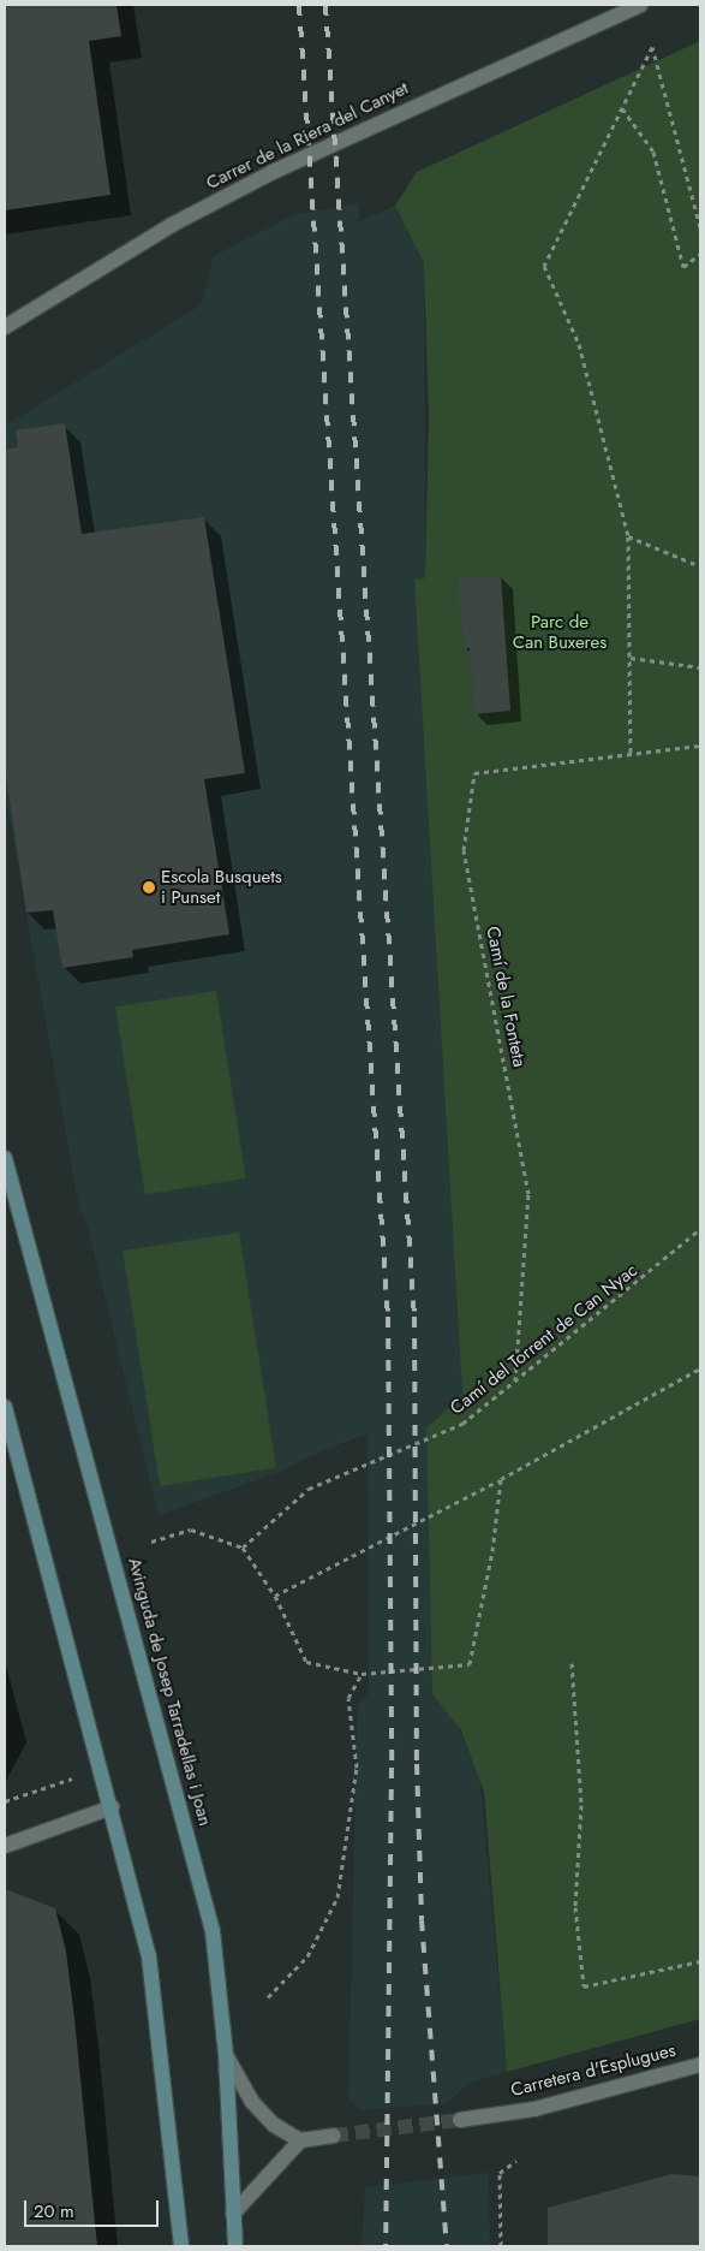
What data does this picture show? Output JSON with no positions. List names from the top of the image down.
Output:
{
  "streets": {
    "street": ["Carrer de la Riera del Canyet", "Avinguda de Josep Tarradellas i Joan", "Carretera d'Esplugues"],
    "path": ["Camí de la Fonteta", "Camí del Torrent de Can Nyac"]
  },
  "crossings": [
    ["Camí de la Fonteta", "Camí del Torrent de Can Nyac"]
  ],
  "parks": ["Parc de Can Buxeres"],
  "places": ["Escola Busquets i Punset"],
  "scale_bar": "20 m"
}
